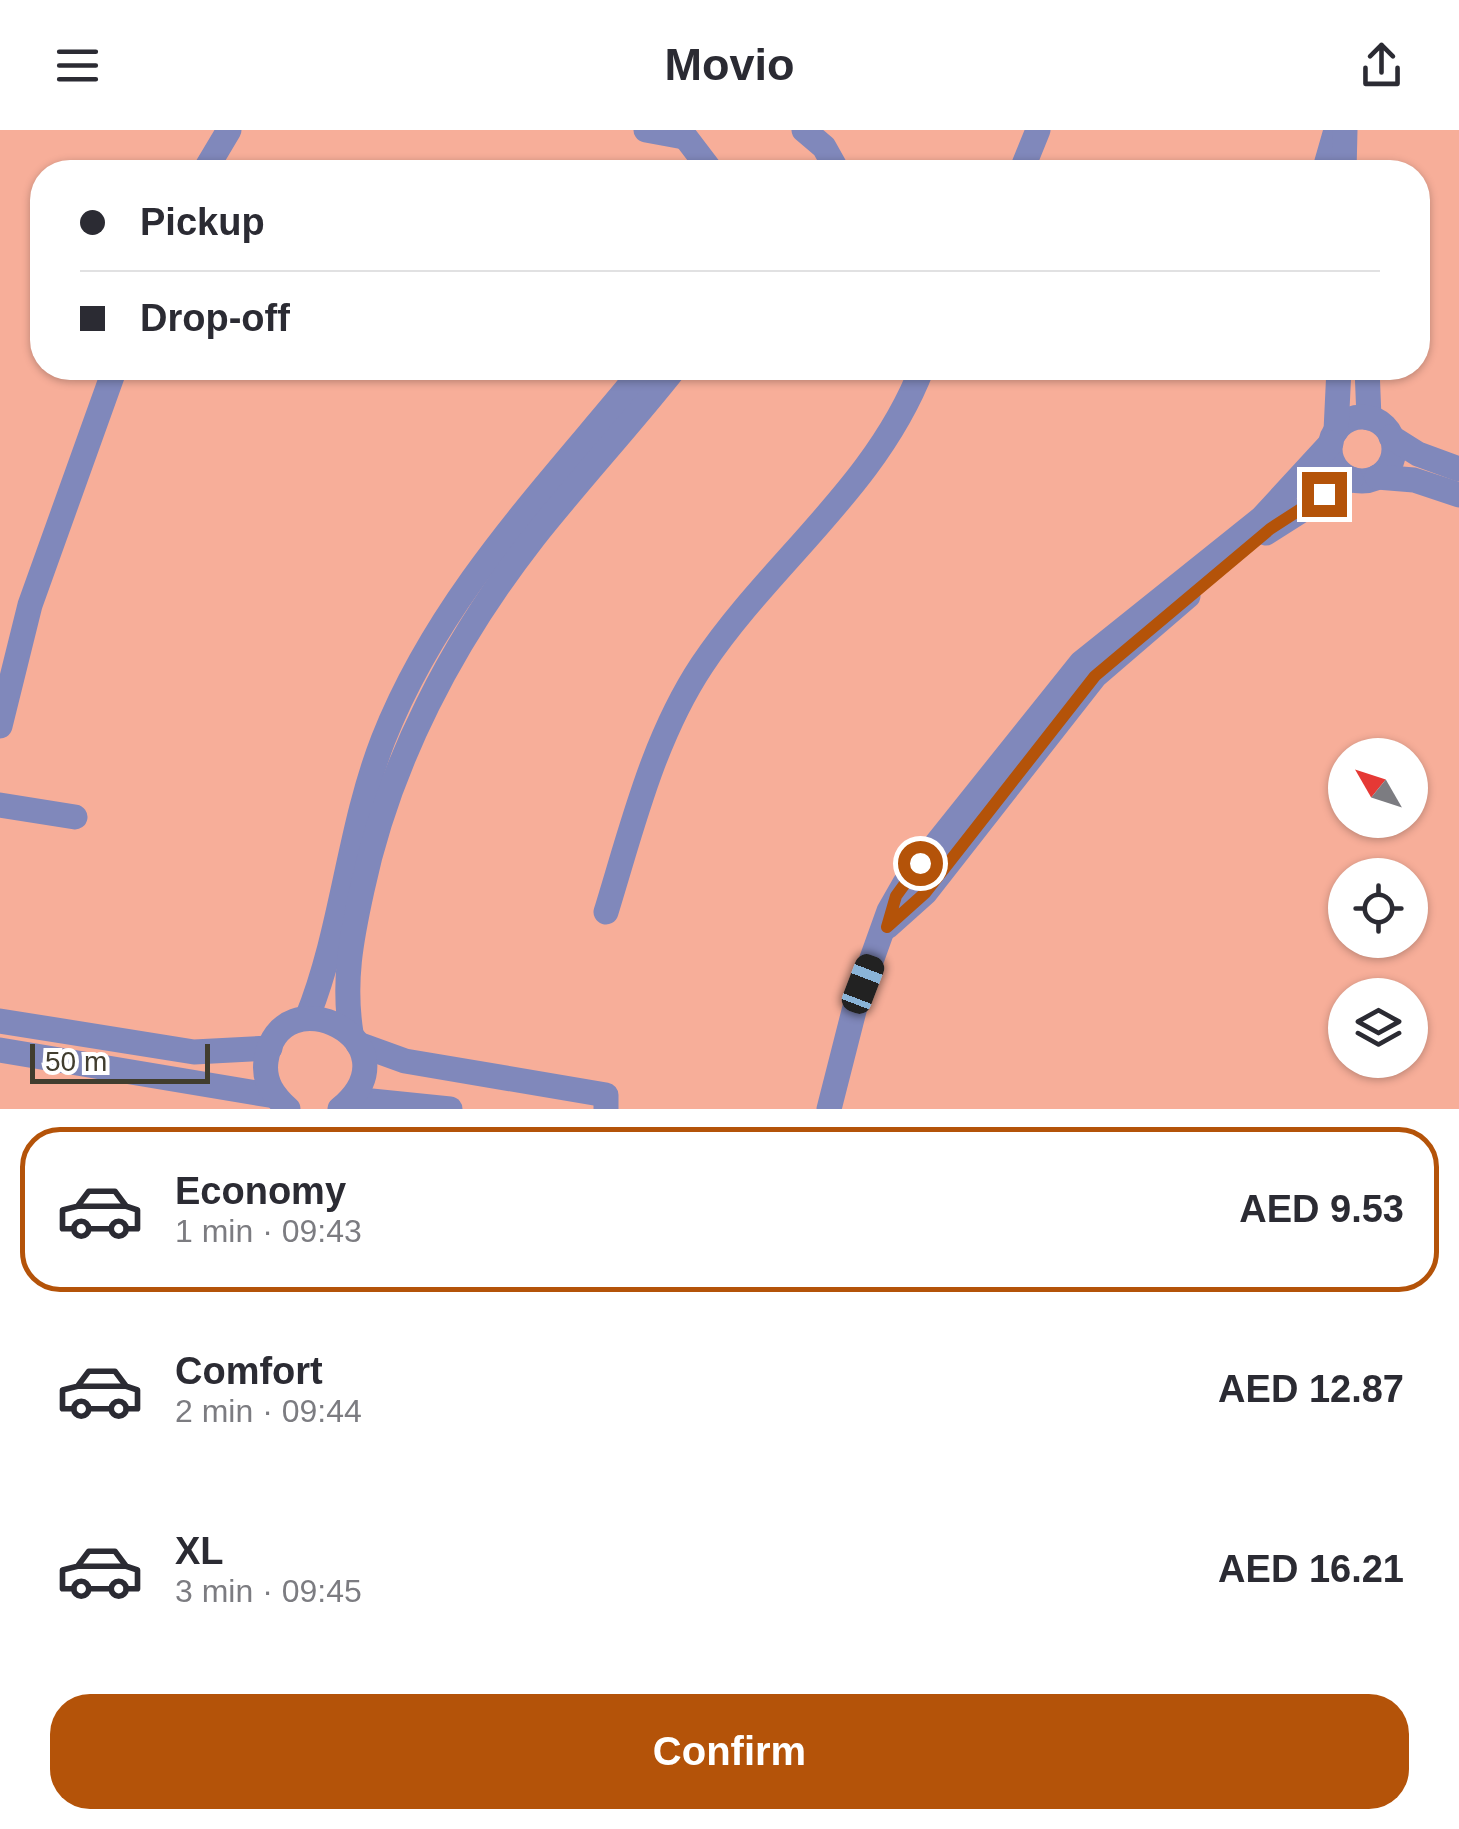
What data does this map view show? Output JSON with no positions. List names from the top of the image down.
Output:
{
  "scale_bar": "50 m",
  "north": "top left",
  "page": {
    "header": "Movio",
    "banner": ["Pickup", "Drop-off"],
    "scale": "50 m",
    "list": [
      {
        "name": "Economy",
        "note": "1 min · 09:43",
        "value": "AED 9.53"
      },
      {
        "name": "Comfort",
        "note": "2 min · 09:44",
        "value": "AED 12.87"
      },
      {
        "name": "XL",
        "note": "3 min · 09:45",
        "value": "AED 16.21"
      }
    ],
    "buttons": "Confirm"
  }
}
